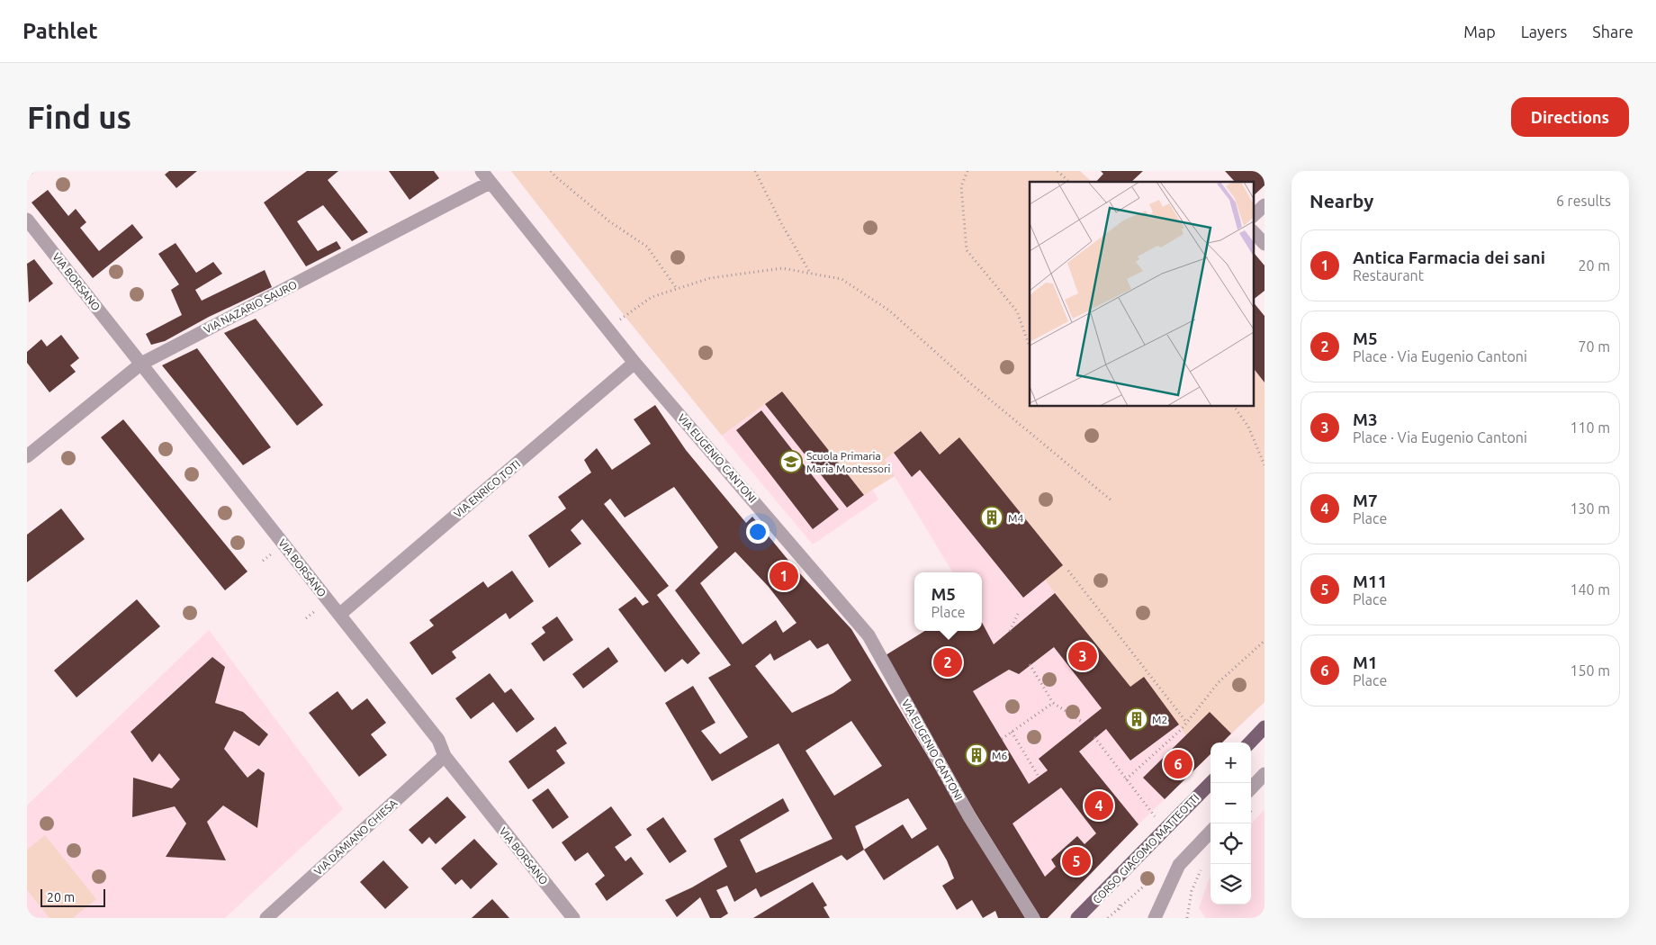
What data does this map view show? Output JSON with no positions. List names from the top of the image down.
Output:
{
  "streets": {
    "main road": ["CORSO GIACOMO MATTEOTTI"],
    "street": [
      "VIA BORSANO",
      "VIA NAZARIO SAURO",
      "VIA EUGENIO CANTONI",
      "VIA ENRICO TOTI",
      "VIA DAMIANO CHIESA"
    ]
  },
  "crossings": [
    ["VIA BORSANO", "VIA NAZARIO SAURO"],
    ["VIA BORSANO", "VIA ENRICO TOTI"],
    ["VIA BORSANO", "VIA DAMIANO CHIESA"],
    ["VIA NAZARIO SAURO", "VIA EUGENIO CANTONI"],
    ["VIA EUGENIO CANTONI", "VIA ENRICO TOTI"]
  ],
  "places": {
    "school or university": ["Scuola Primaria Maria Montessori"],
    "building": ["M4", "M2", "M6"]
  },
  "scale_bar": "20 m",
  "page": {
    "header": "Pathlet",
    "nav": ["Map", "Layers", "Share"],
    "buttons": "Directions",
    "title": "Find us",
    "heading": ["Nearby", "6 results"],
    "list": [
      {
        "mark": "1",
        "name": "Antica Farmacia dei sani",
        "note": "Restaurant",
        "value": "20 m"
      },
      {
        "mark": "2",
        "name": "M5",
        "note": "Place · Via Eugenio Cantoni",
        "value": "70 m"
      },
      {
        "mark": "3",
        "name": "M3",
        "note": "Place · Via Eugenio Cantoni",
        "value": "110 m"
      },
      {
        "mark": "4",
        "name": "M7",
        "note": "Place",
        "value": "130 m"
      },
      {
        "mark": "5",
        "name": "M11",
        "note": "Place",
        "value": "140 m"
      },
      {
        "mark": "6",
        "name": "M1",
        "note": "Place",
        "value": "150 m"
      }
    ],
    "pins": [
      "1",
      "3",
      "2",
      "6",
      "4",
      "5"
    ],
    "popup": ["M5", "Place"],
    "map_buttons": ["+", "−"],
    "scale": "20 m"
  }
}
